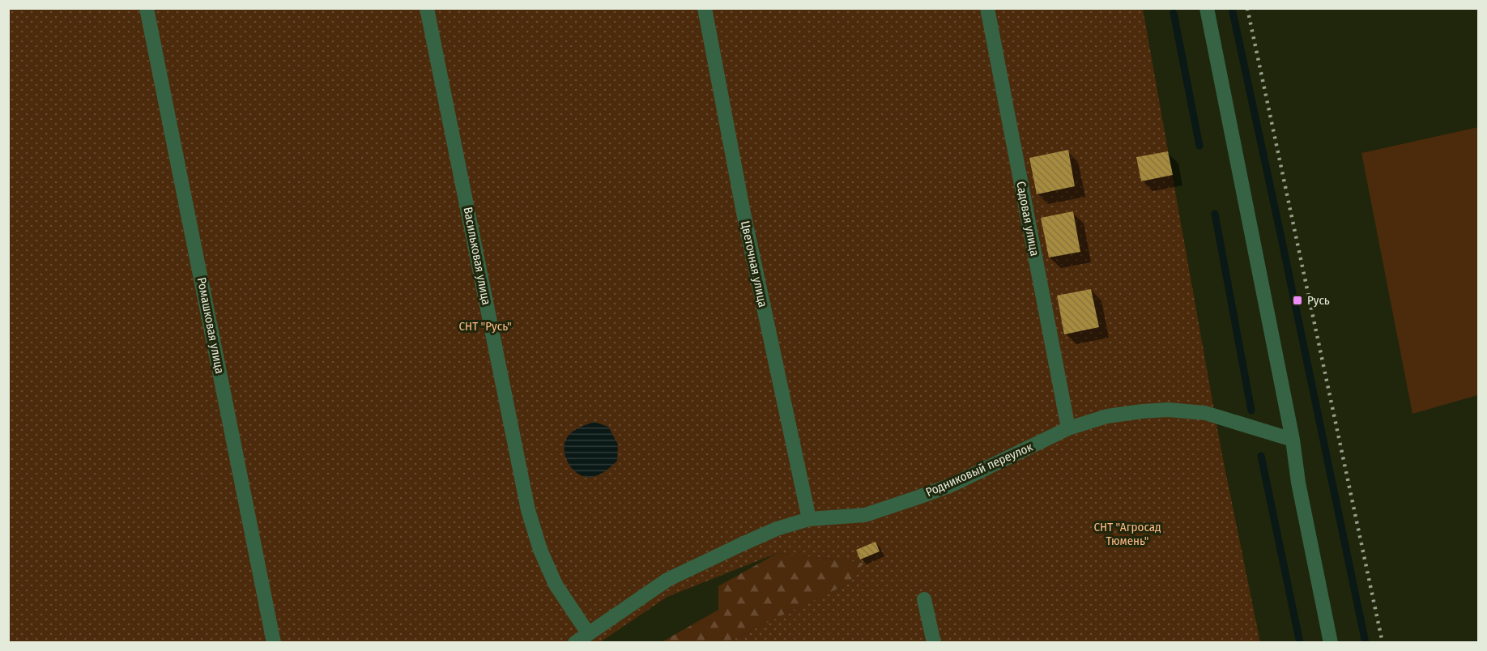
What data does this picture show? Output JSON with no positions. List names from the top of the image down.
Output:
{
  "streets": {
    "street": [
      "Садовая улица",
      "Васильковая улица",
      "Цветочная улица",
      "Ромашковая улица",
      "Родниковый переулок"
    ]
  },
  "crossings": [
    ["Садовая улица", "Родниковый переулок"],
    ["Васильковая улица", "Родниковый переулок"],
    ["Цветочная улица", "Родниковый переулок"]
  ],
  "parks": ["СНТ \"Русь\"", "СНТ \"Агросад Тюмень\""],
  "places": {
    "transit": ["Русь"]
  }
}
